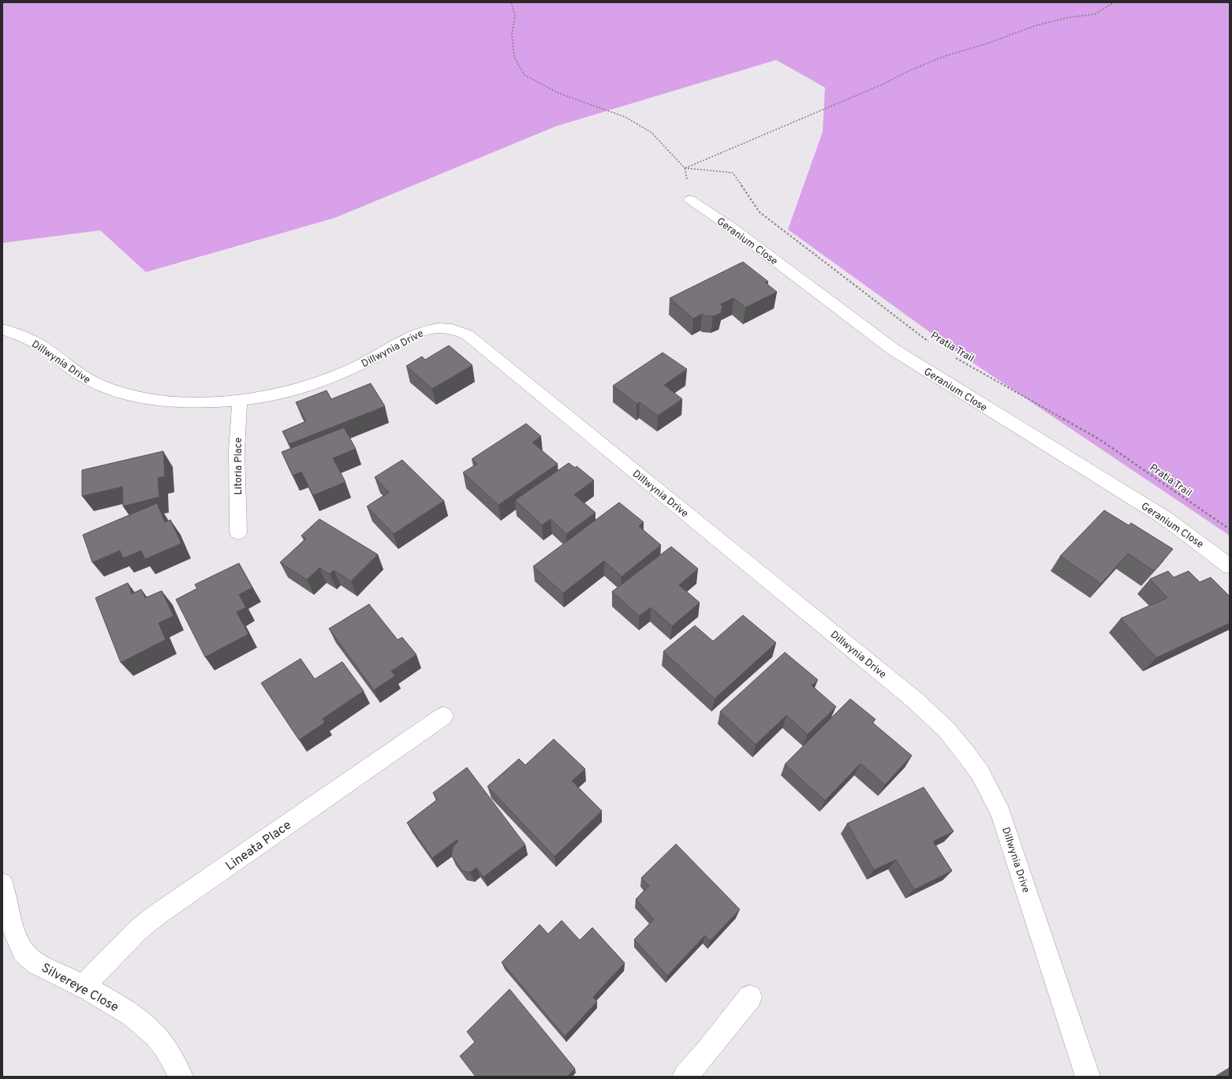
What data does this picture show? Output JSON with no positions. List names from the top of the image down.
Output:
{
  "streets": {
    "street": [
      "Geranium Close",
      "Dillwynia Drive",
      "Litoria Place",
      "Lineata Place",
      "Silvereye Close"
    ],
    "path": ["Pratia Trail"]
  },
  "crossings": [
    ["Dillwynia Drive", "Litoria Place"],
    ["Lineata Place", "Silvereye Close"]
  ]
}
